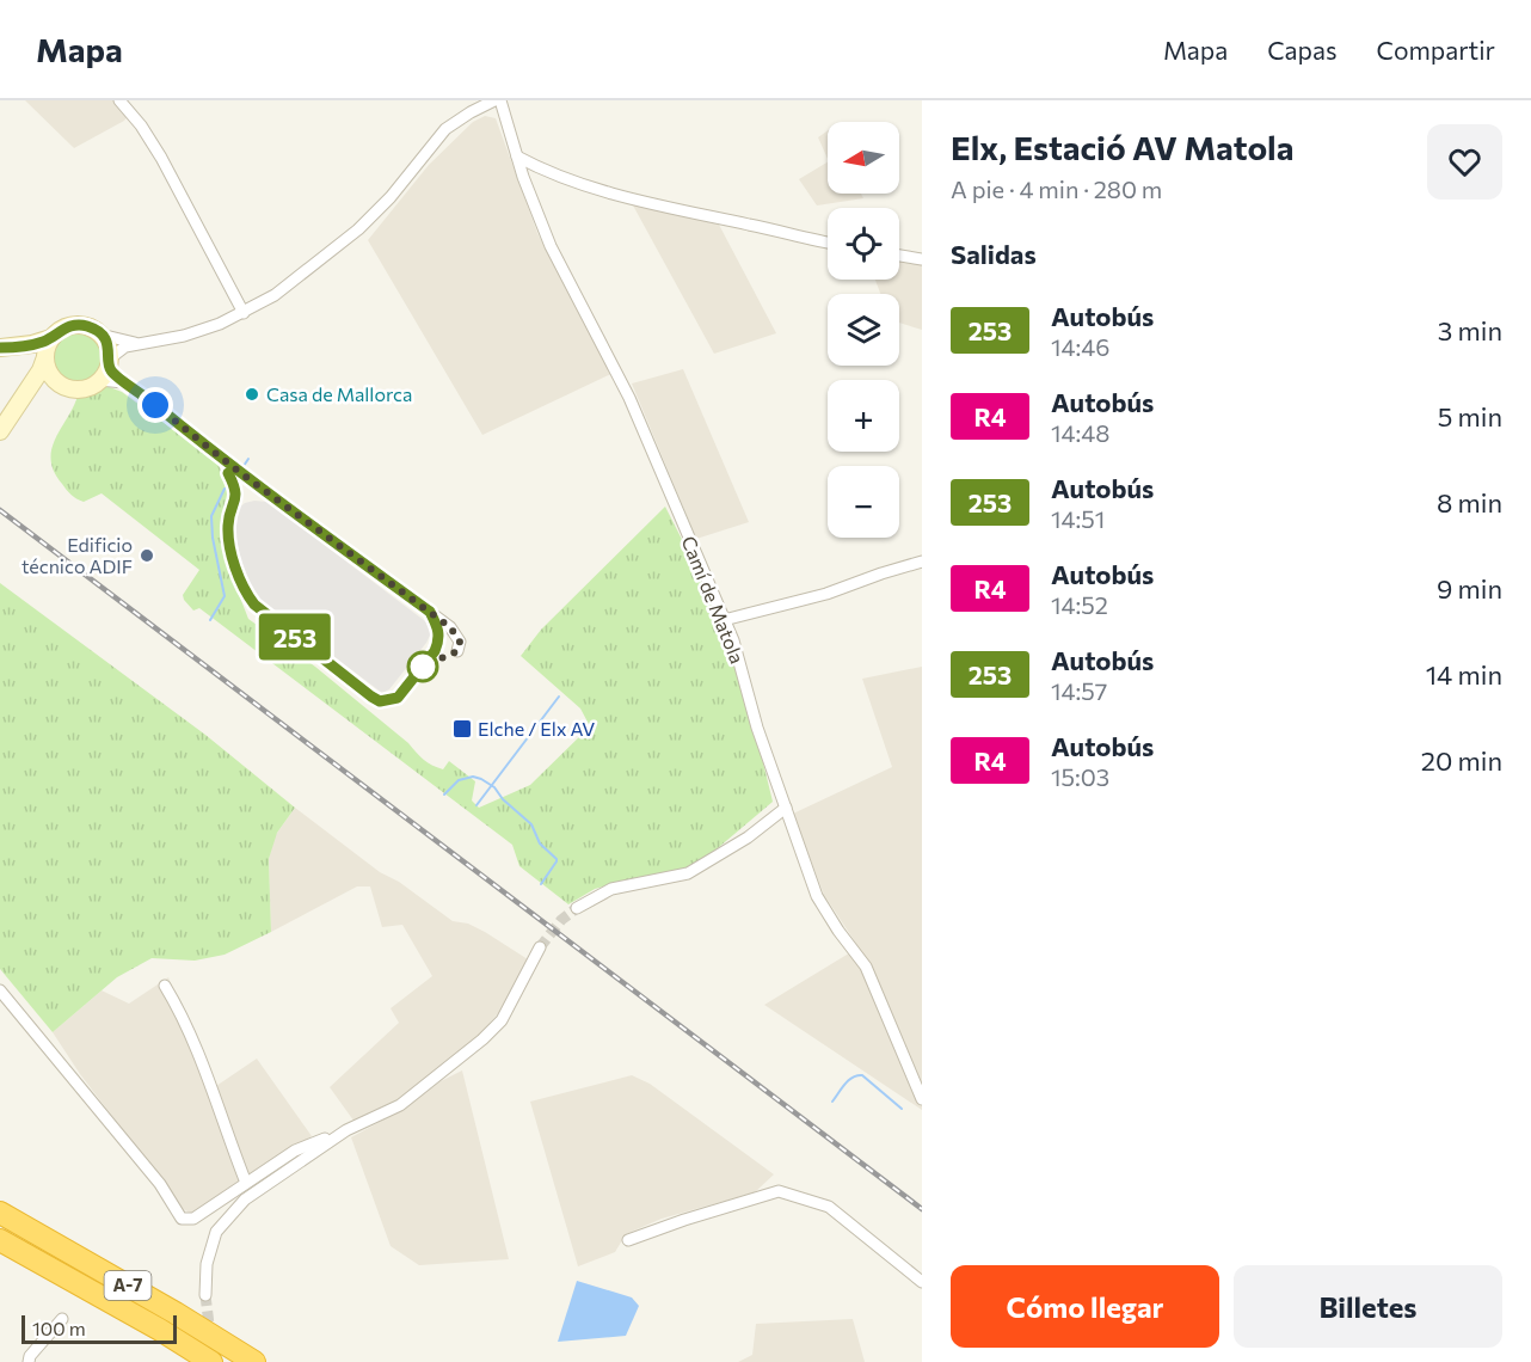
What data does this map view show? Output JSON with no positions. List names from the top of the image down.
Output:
{
  "streets": {
    "highway": ["A-7"],
    "street": ["Camí de Matola"]
  },
  "places": {
    "other": ["Casa de Mallorca", "Edificio técnico ADIF"],
    "transit": ["Elche / Elx AV"]
  },
  "lines": ["bus line 253"],
  "scale_bar": "100 m",
  "north": "left",
  "page": {
    "header": "Mapa",
    "nav": ["Mapa", "Capas", "Compartir"],
    "on_map": "253",
    "heading": [
      ["Elx, Estació AV Matola", "A pie · 4 min · 280 m"],
      "Salidas"
    ],
    "map_buttons": ["+", "−"],
    "list": [
      {
        "mark": "253",
        "name": "Autobús",
        "note": "14:46",
        "value": "3 min"
      },
      {
        "mark": "R4",
        "name": "Autobús",
        "note": "14:48",
        "value": "5 min"
      },
      {
        "mark": "253",
        "name": "Autobús",
        "note": "14:51",
        "value": "8 min"
      },
      {
        "mark": "R4",
        "name": "Autobús",
        "note": "14:52",
        "value": "9 min"
      },
      {
        "mark": "253",
        "name": "Autobús",
        "note": "14:57",
        "value": "14 min"
      },
      {
        "mark": "R4",
        "name": "Autobús",
        "note": "15:03",
        "value": "20 min"
      }
    ],
    "buttons": ["Cómo llegar", "Billetes"],
    "scale": "100 m"
  }
}
